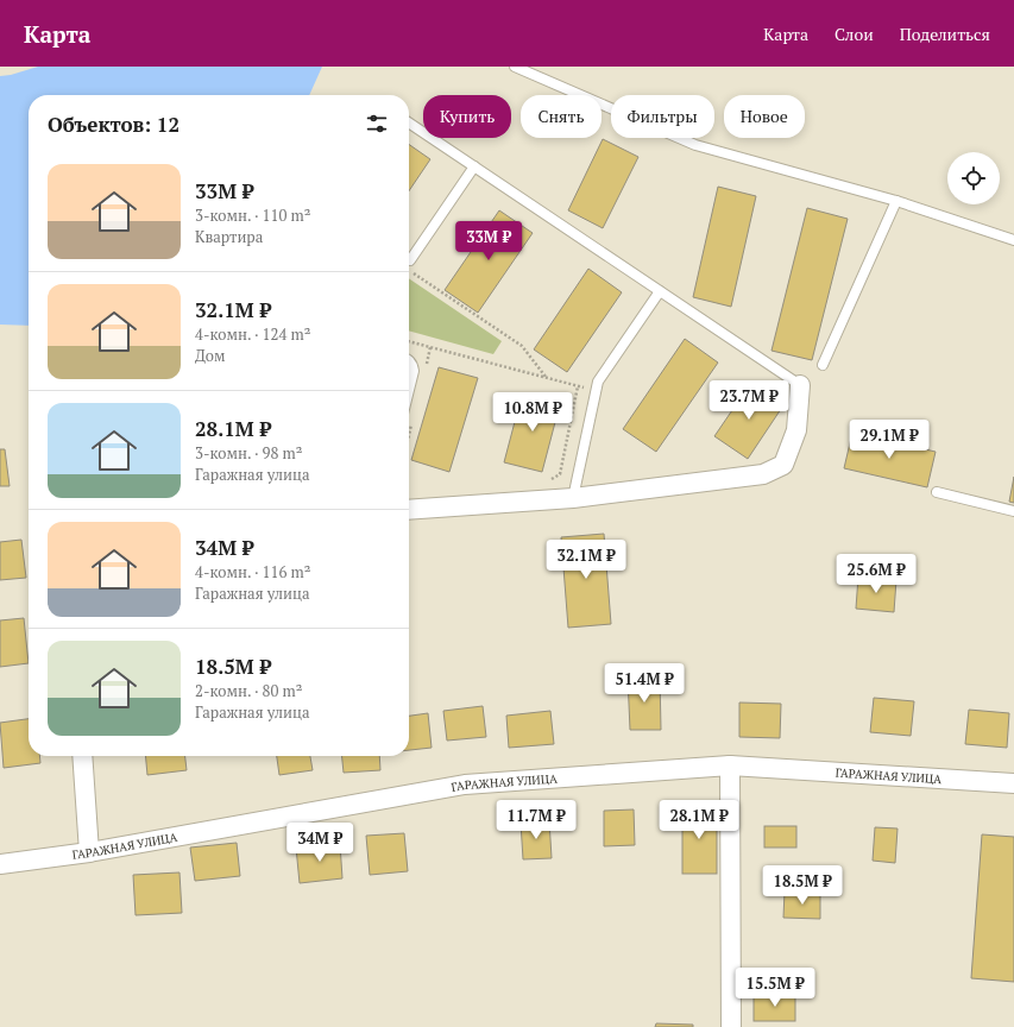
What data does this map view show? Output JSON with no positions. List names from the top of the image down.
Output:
{
  "streets": {
    "street": ["ГАРАЖНАЯ УЛИЦА"]
  },
  "page": {
    "header": "Карта",
    "nav": ["Карта", "Слои", "Поделиться"],
    "chip": [
      "Купить",
      "Снять",
      "Фильтры",
      "Новое"
    ],
    "heading": "Объектов: 12",
    "list": [
      {
        "name": "33M ₽",
        "note": "3-комн. · 110 m² · Квартира"
      },
      {
        "name": "32.1M ₽",
        "note": "4-комн. · 124 m² · Дом"
      },
      {
        "name": "28.1M ₽",
        "note": "3-комн. · 98 m² · Гаражная улица"
      },
      {
        "name": "34M ₽",
        "note": "4-комн. · 116 m² · Гаражная улица"
      },
      {
        "name": "18.5M ₽",
        "note": "2-комн. · 80 m² · Гаражная улица"
      }
    ],
    "price": [
      "33M ₽",
      "23.7M ₽",
      "10.8M ₽",
      "29.1M ₽",
      "32.1M ₽",
      "25.6M ₽",
      "51.4M ₽",
      "11.7M ₽",
      "28.1M ₽",
      "34M ₽",
      "18.5M ₽",
      "15.5M ₽"
    ]
  }
}
